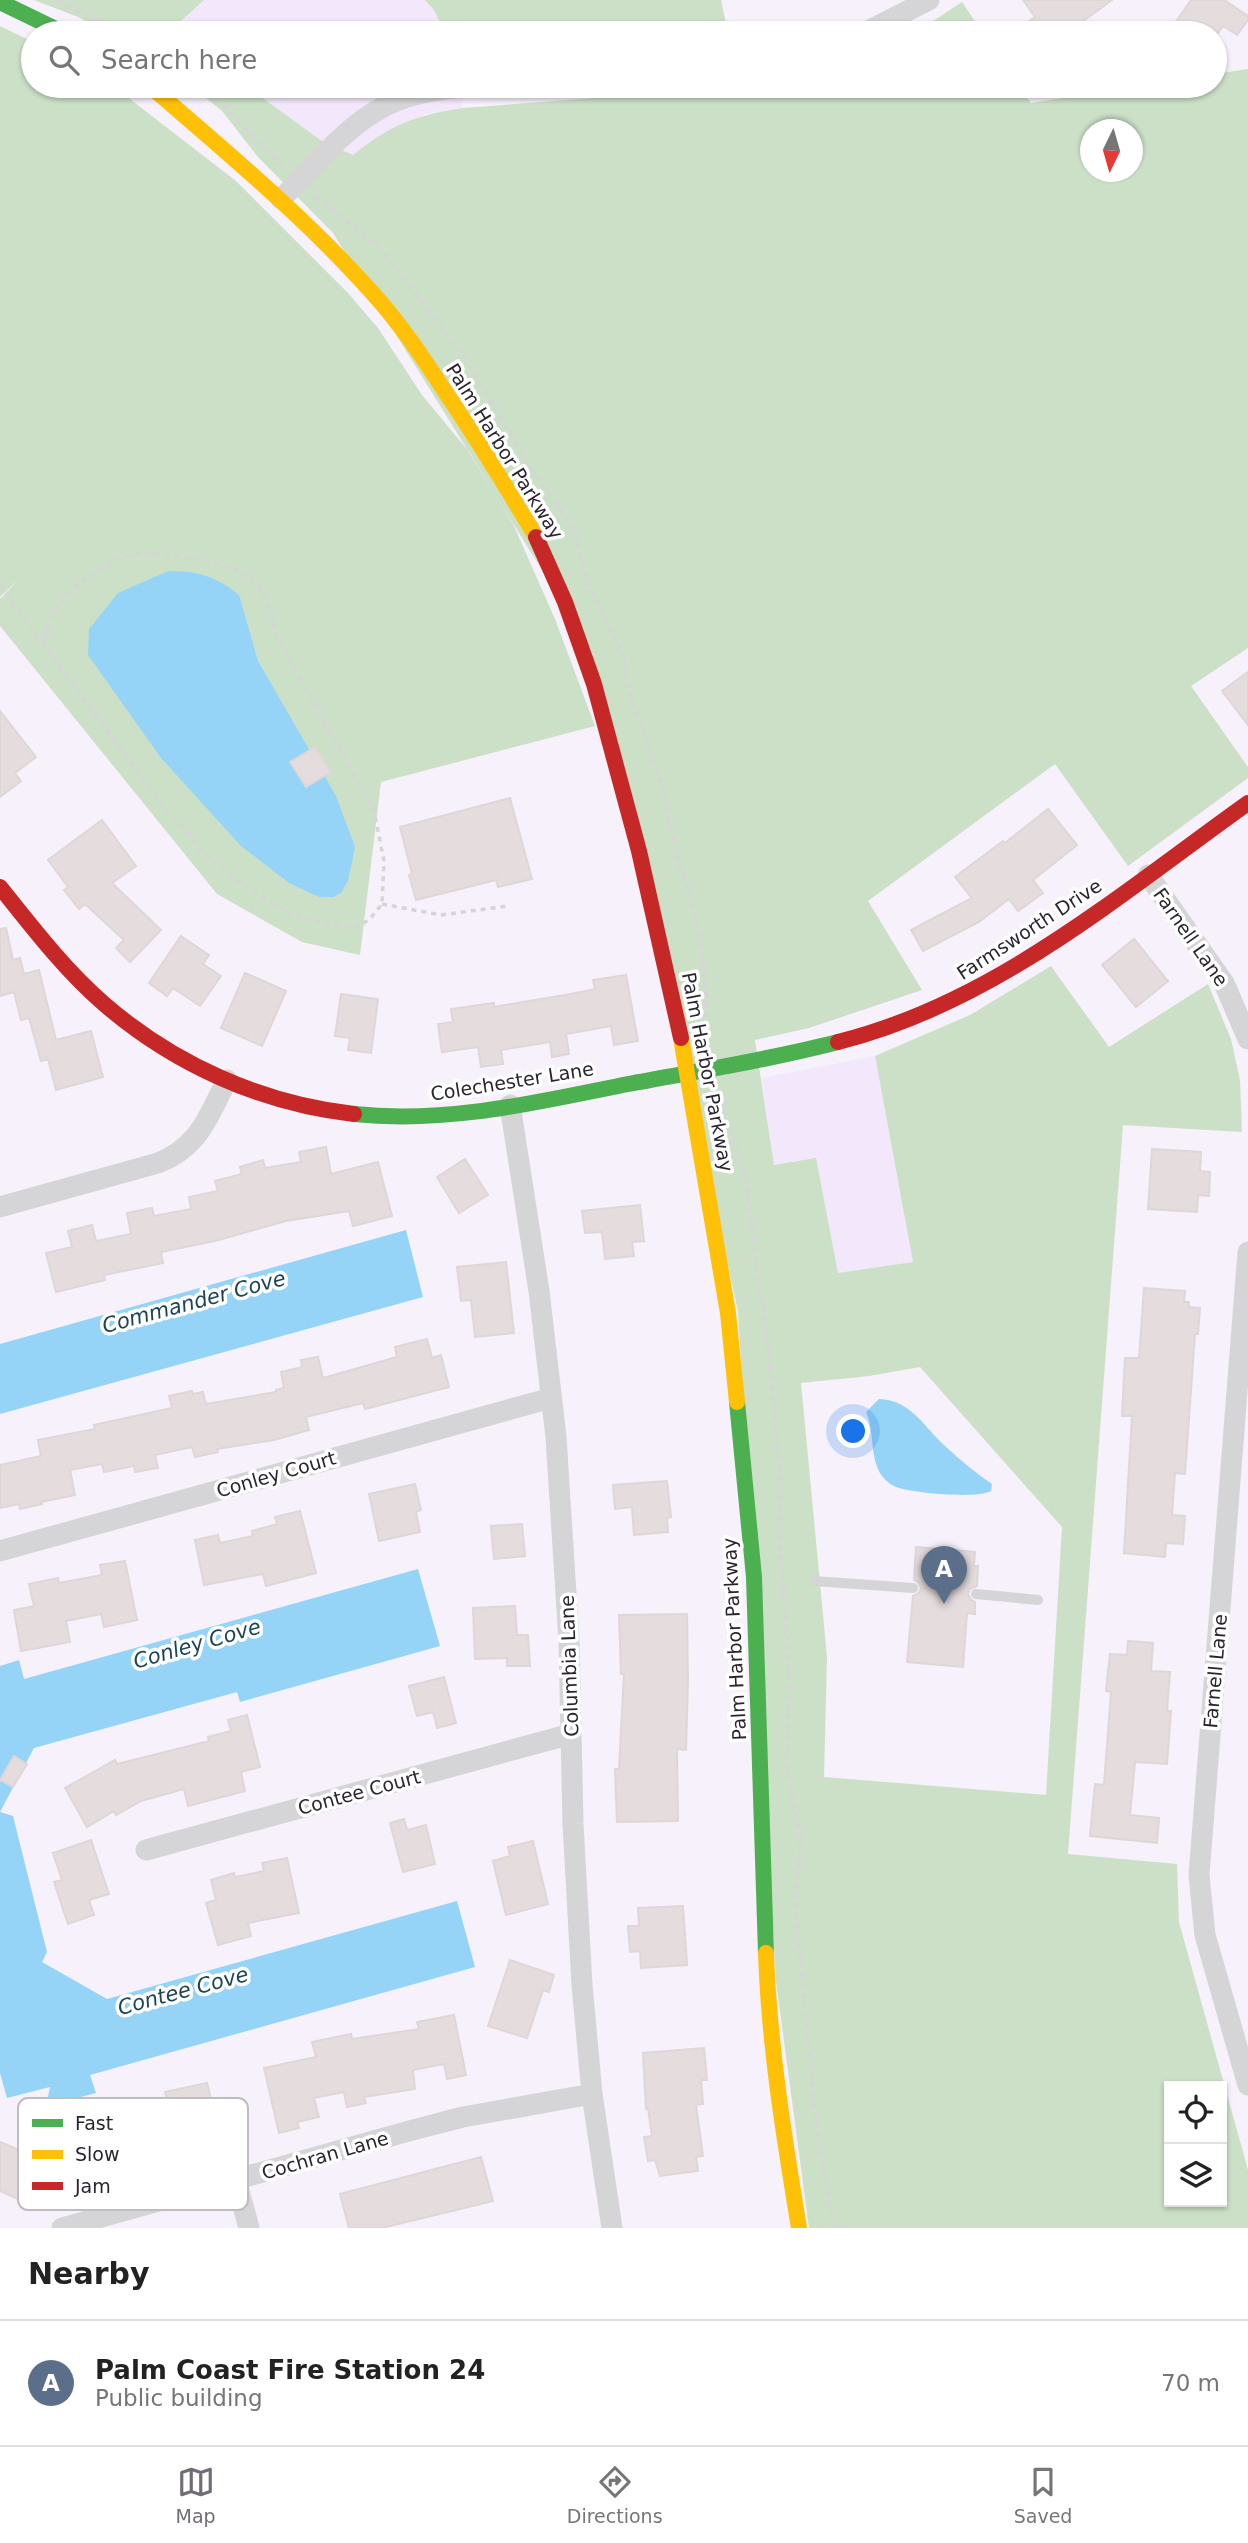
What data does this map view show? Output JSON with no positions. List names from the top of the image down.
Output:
{
  "streets": {
    "street": [
      "Palm Harbor Parkway",
      "Farmsworth Drive",
      "Farnell Lane",
      "Colechester Lane",
      "Conley Court",
      "Columbia Lane",
      "Contee Court",
      "Cochran Lane"
    ]
  },
  "crossings": [
    ["Palm Harbor Parkway", "Farmsworth Drive"],
    ["Palm Harbor Parkway", "Colechester Lane"],
    ["Farmsworth Drive", "Farnell Lane"],
    ["Farmsworth Drive", "Colechester Lane"],
    ["Colechester Lane", "Columbia Lane"],
    ["Conley Court", "Columbia Lane"],
    ["Columbia Lane", "Contee Court"],
    ["Columbia Lane", "Cochran Lane"]
  ],
  "water": ["Commander Cove", "Conley Cove", "Contee Cove"],
  "legend": ["Fast", "Slow", "Jam"],
  "north": "bottom",
  "page": {
    "search": "Search here",
    "pins": "A",
    "heading": "Nearby",
    "list": [
      {
        "mark": "A",
        "name": "Palm Coast Fire Station 24",
        "note": "Public building",
        "value": "70 m"
      }
    ],
    "nav": ["Map", "Directions", "Saved"]
  }
}
